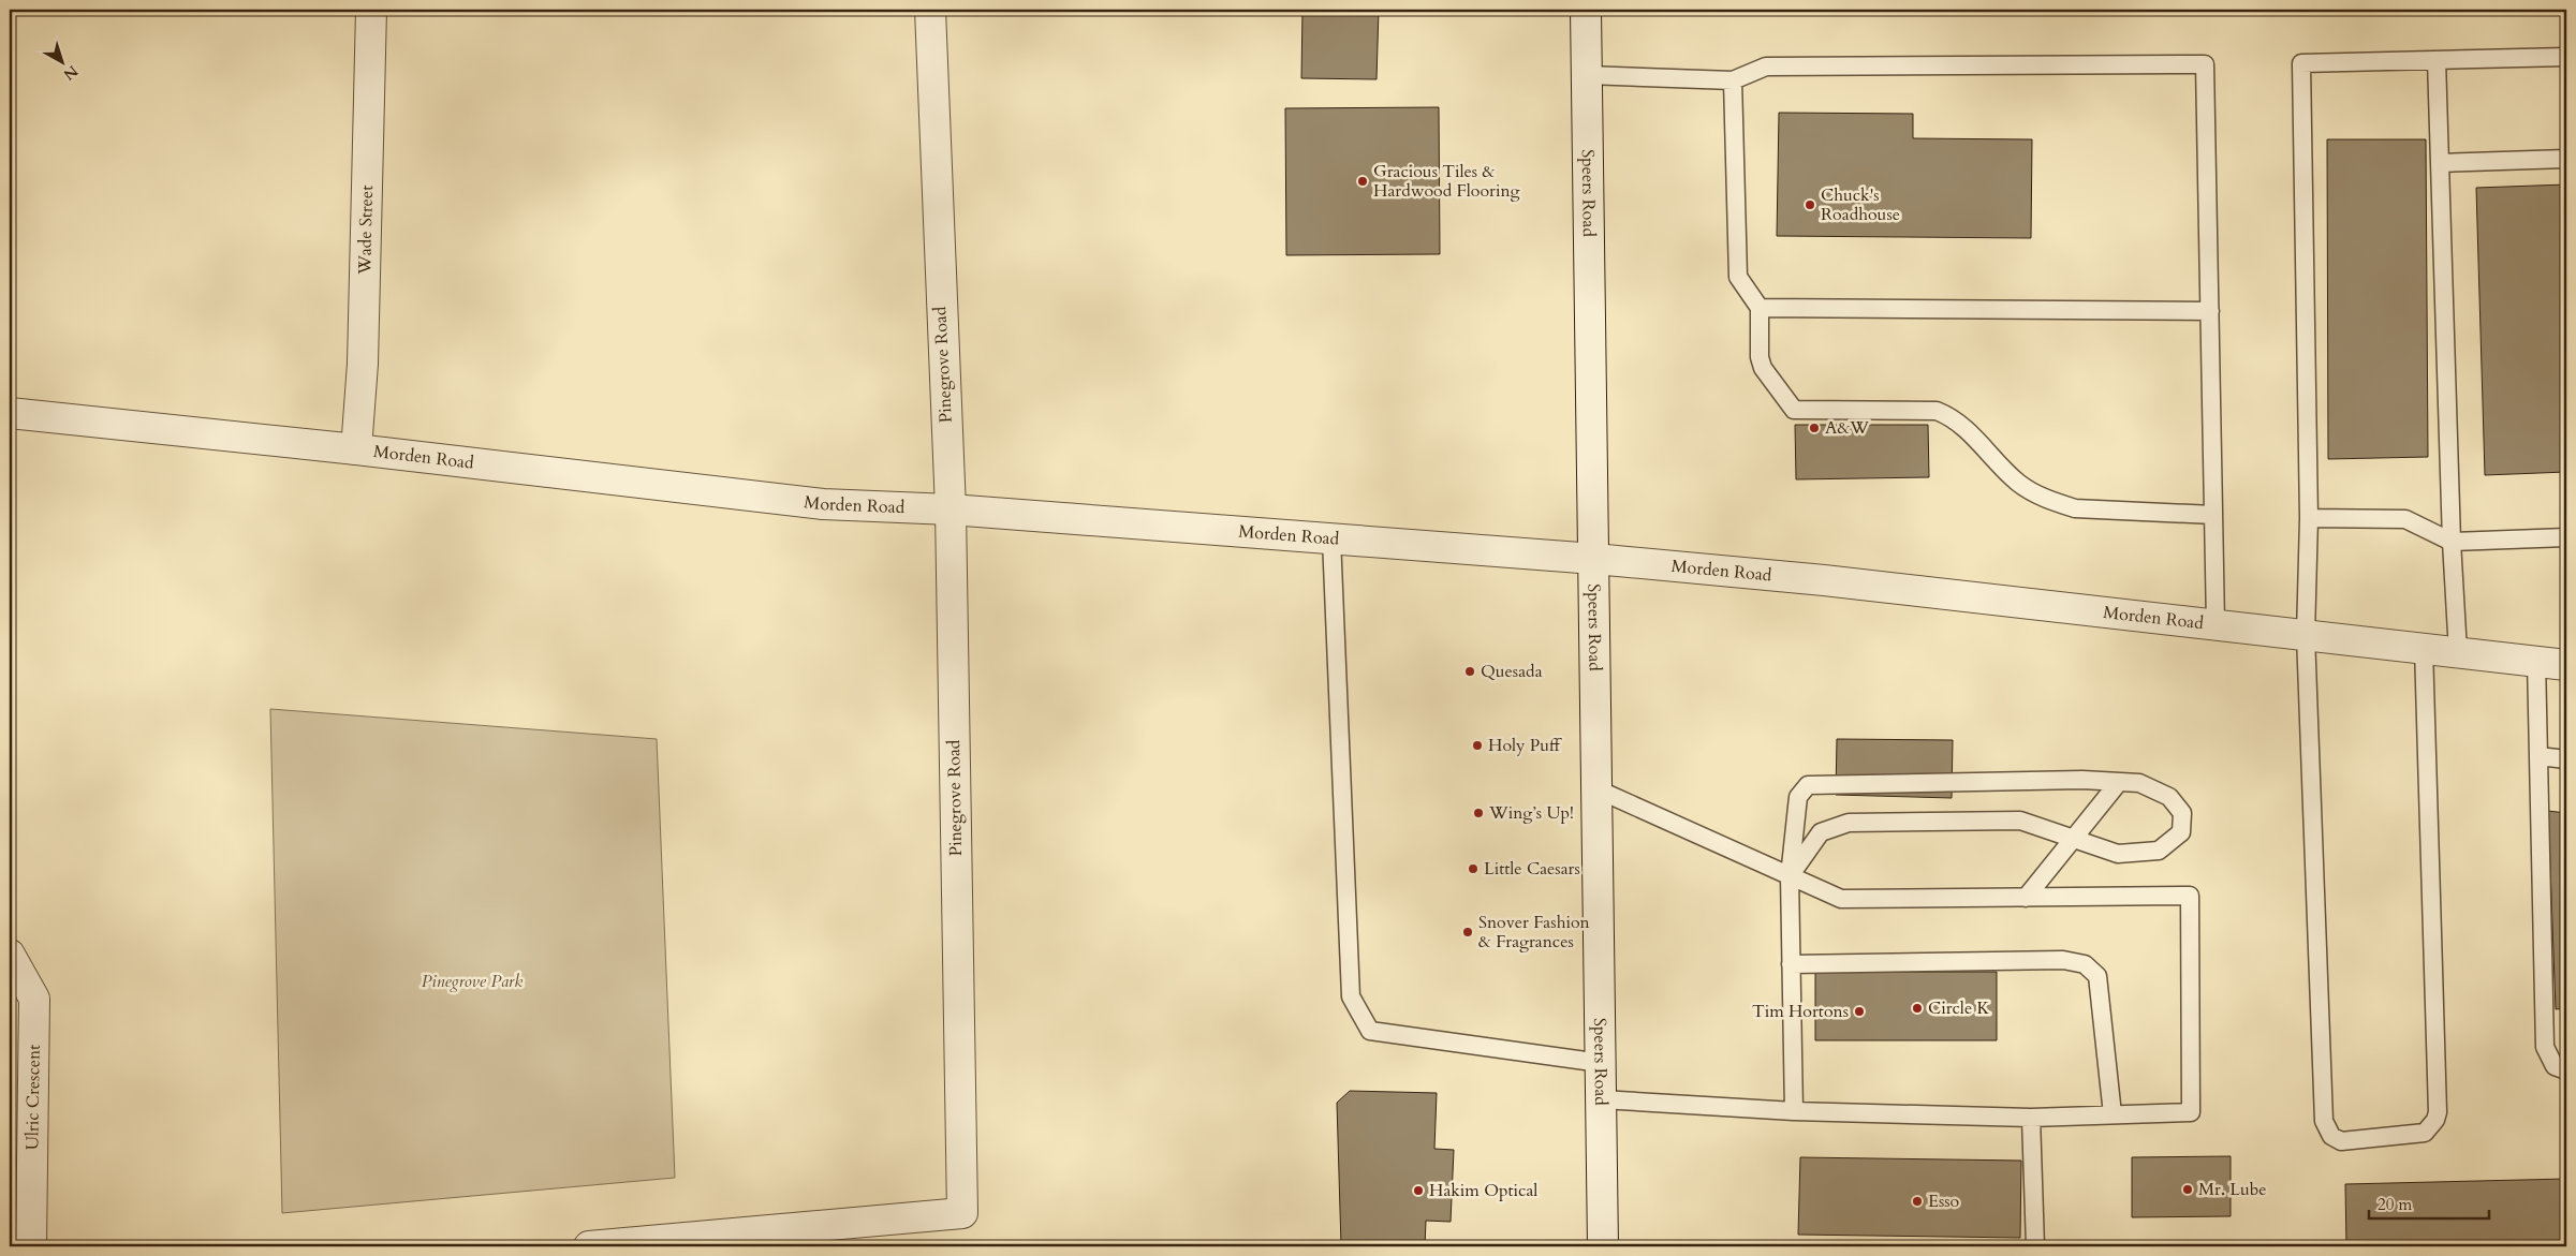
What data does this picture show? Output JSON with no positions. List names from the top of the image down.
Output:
{
  "streets": {
    "street": [
      "Speers Road",
      "Wade Street",
      "Pinegrove Road",
      "Morden Road",
      "Ulric Crescent"
    ]
  },
  "crossings": [
    ["Speers Road", "Morden Road"],
    ["Wade Street", "Morden Road"],
    ["Pinegrove Road", "Morden Road"]
  ],
  "parks": ["Pinegrove Park"],
  "places": [
    "Gracious Tiles & Hardwood Flooring",
    "Chuck's Roadhouse",
    "A&W",
    "Quesada",
    "Holy Puff",
    "Wing’s Up!",
    "Little Caesars",
    "Snover Fashion & Fragrances",
    "Circle K",
    "Tim Hortons",
    "Mr. Lube",
    "Hakim Optical",
    "Esso"
  ],
  "scale_bar": "20 m",
  "north": "bottom right"
}
